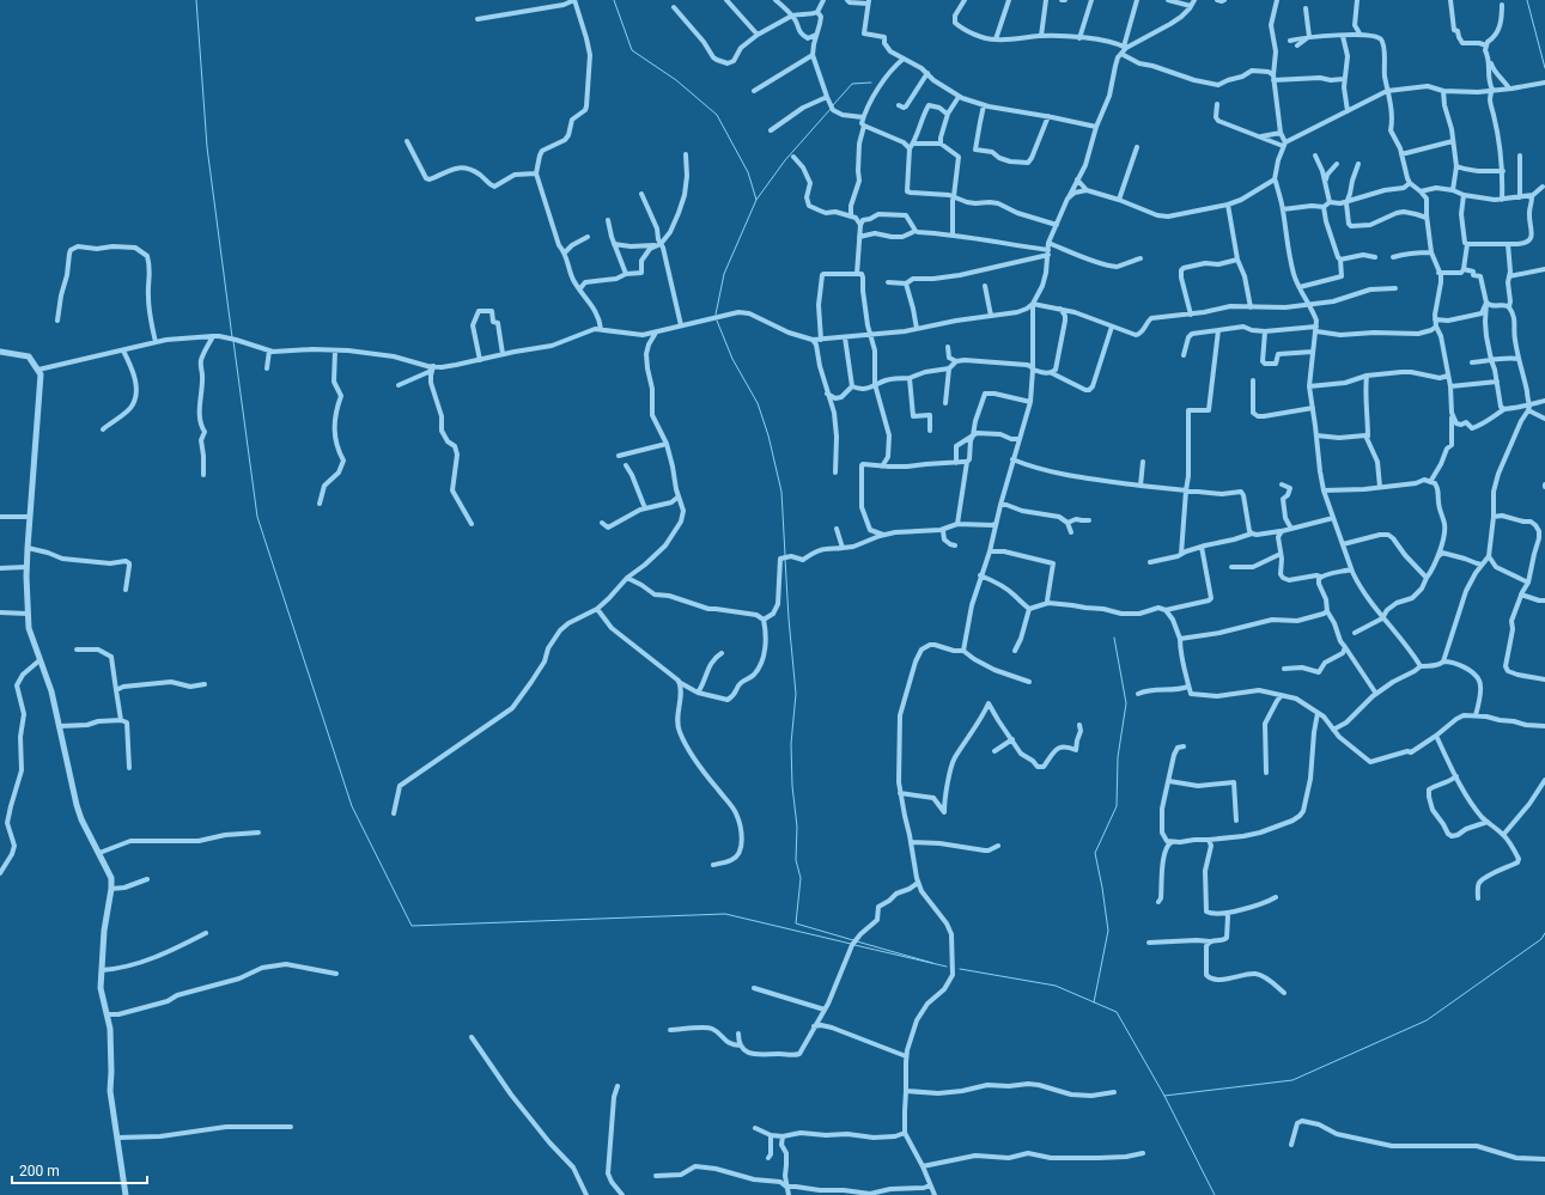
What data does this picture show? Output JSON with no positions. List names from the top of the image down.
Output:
{
  "scale_bar": "200 m"
}
